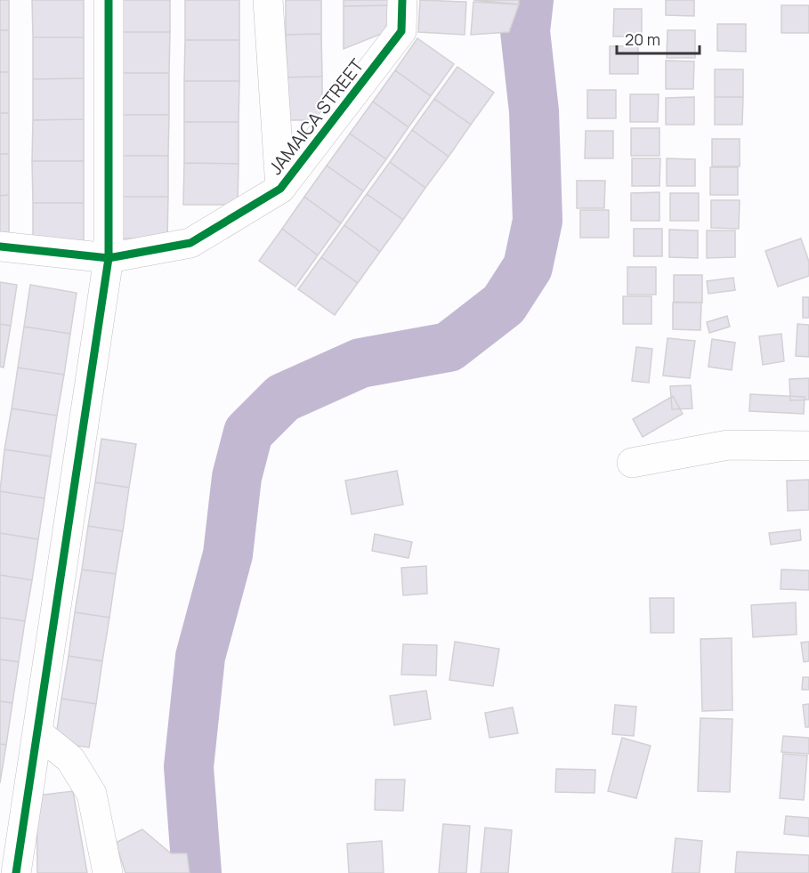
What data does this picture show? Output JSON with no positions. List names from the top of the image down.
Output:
{
  "streets": {
    "street": ["JAMAICA STREET"]
  },
  "scale_bar": "20 m"
}
